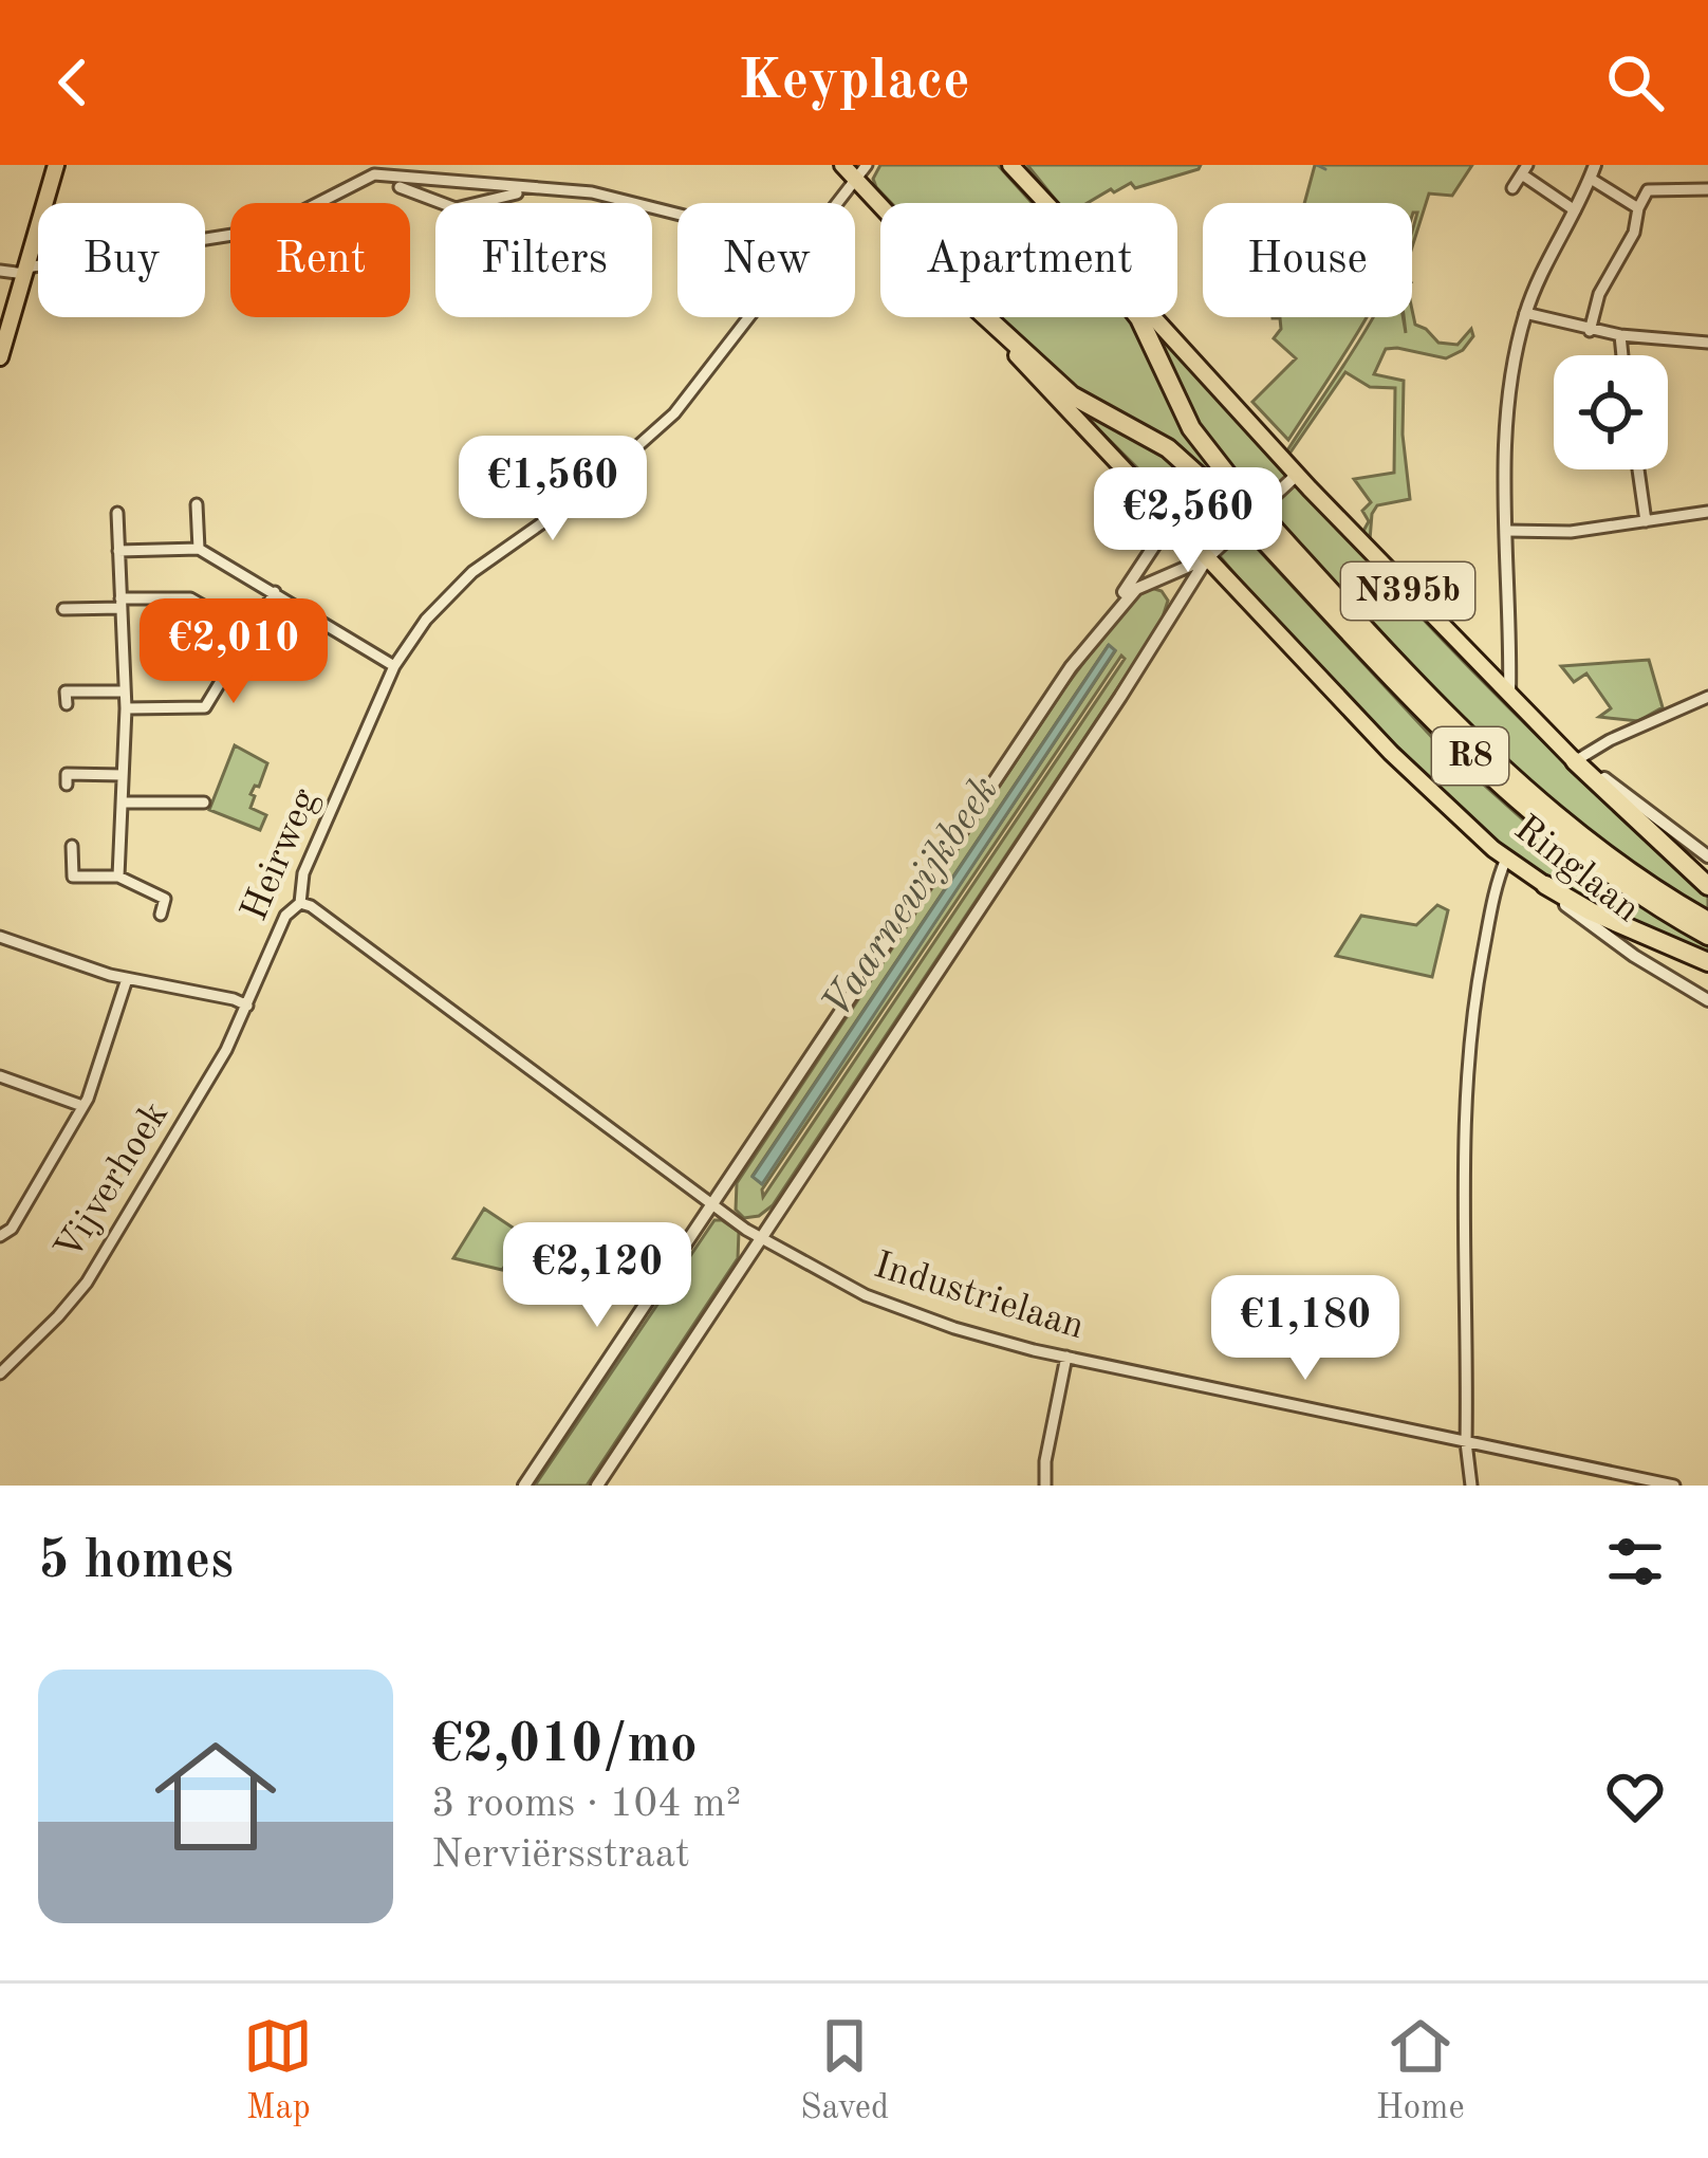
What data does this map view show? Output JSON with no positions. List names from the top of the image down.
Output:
{
  "streets": {
    "highway": ["R8"],
    "main road": ["N395b", "Ringlaan"],
    "street": ["Heirweg", "Vijverhoek", "Industrielaan"]
  },
  "crossings": [
    ["Heirweg", "Ringlaan"],
    ["Heirweg", "Vijverhoek"],
    ["Heirweg", "Industrielaan"]
  ],
  "water": ["Vaarnewijkbeek"],
  "page": {
    "header": "Keyplace",
    "chip": [
      "Buy",
      "Rent",
      "Filters",
      "New",
      "Apartment",
      "House"
    ],
    "price": [
      "€1,560",
      "€2,560",
      "€2,010",
      "€2,120",
      "€1,180"
    ],
    "heading": "5 homes",
    "list": [
      {
        "name": "€2,010/mo",
        "note": "3 rooms · 104 m² · Nerviërsstraat"
      }
    ],
    "tabs": ["Map", "Saved", "Home"]
  }
}
